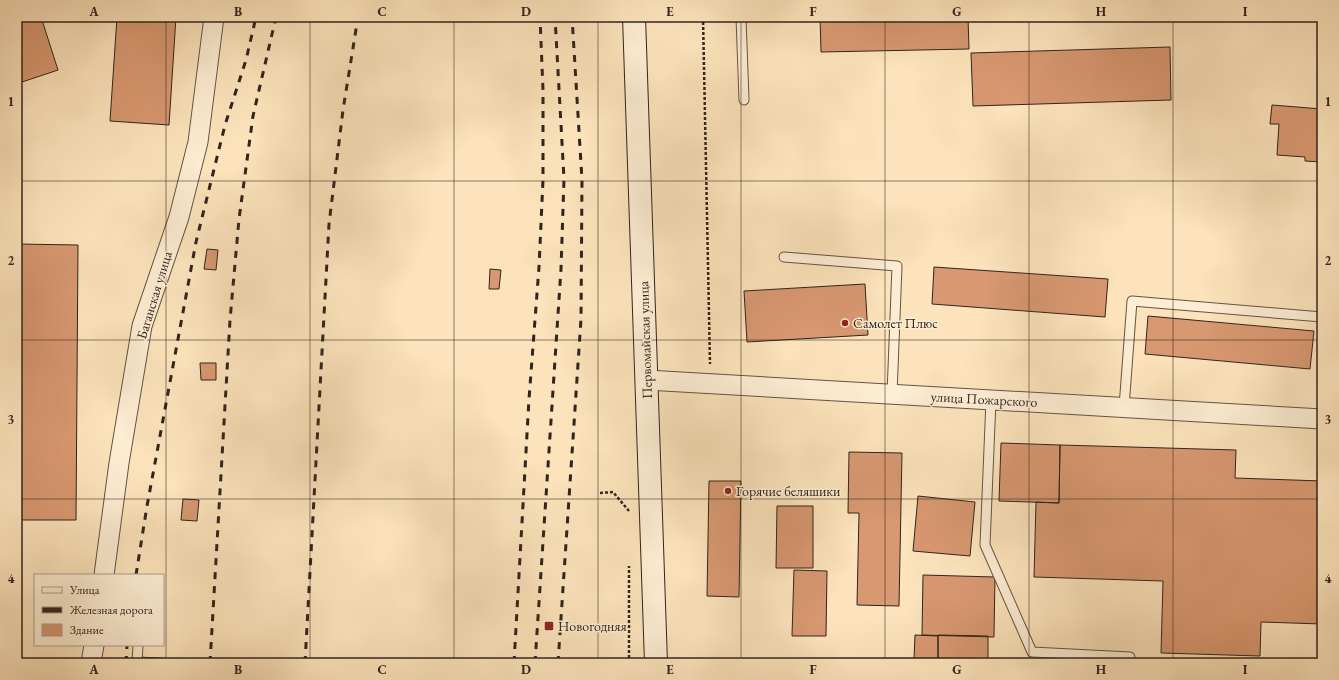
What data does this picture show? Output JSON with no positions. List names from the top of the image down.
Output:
{
  "streets": {
    "main road": ["Первомайская улица"],
    "street": ["Баганская улица", "улица Пожарского"]
  },
  "crossings": [
    ["Первомайская улица", "улица Пожарского"]
  ],
  "places": {
    "other": ["Самолет Плюс", "Горячие беляшики"],
    "transit": ["Новогодняя"]
  },
  "legend": ["Улица", "Железная дорога", "Здание"],
  "grid": {
    "columns": [
      "A",
      "B",
      "C",
      "D",
      "E",
      "F",
      "G",
      "H",
      "I"
    ],
    "rows": [
      "1",
      "2",
      "3",
      "4"
    ]
  }
}
